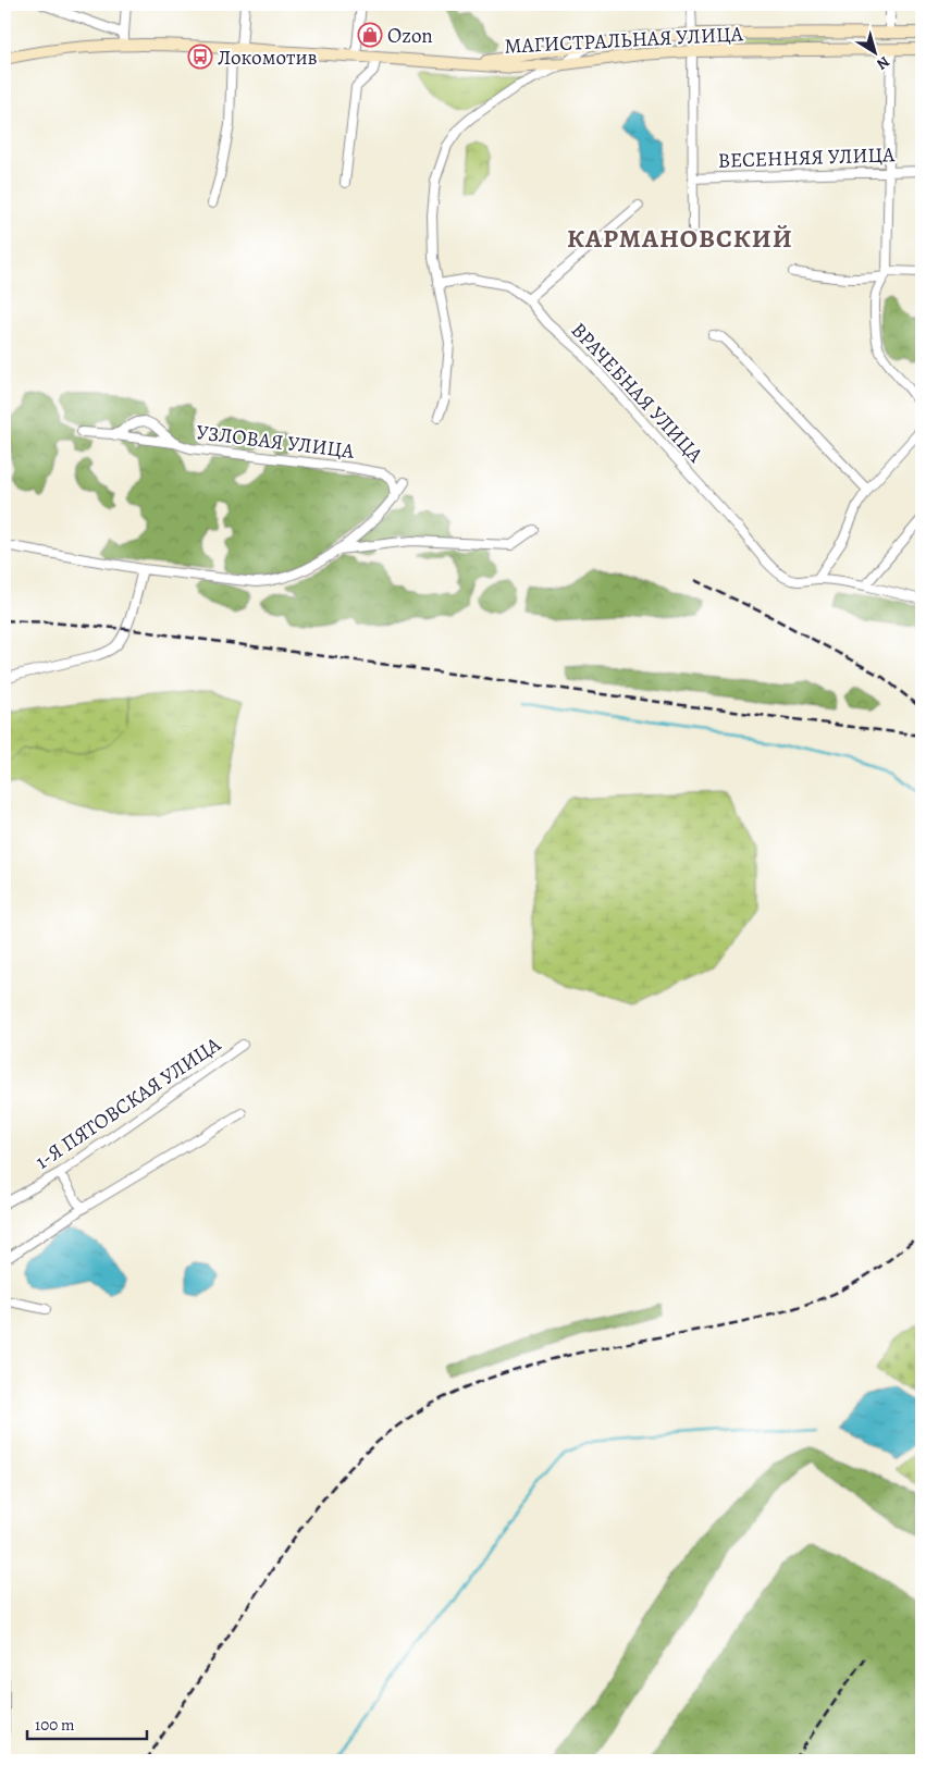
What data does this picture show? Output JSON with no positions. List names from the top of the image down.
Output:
{
  "streets": {
    "main road": ["МАГИСТРАЛЬНАЯ УЛИЦА"],
    "street": [
      "ВЕСЕННЯЯ УЛИЦА",
      "ВРАЧЕБНАЯ УЛИЦА",
      "УЗЛОВАЯ УЛИЦА",
      "1-Я ПЯТОВСКАЯ УЛИЦА"
    ]
  },
  "districts": ["КАРМАНОВСКИЙ"],
  "places": {
    "shop": ["Ozon"],
    "bus stop": ["Локомотив"]
  },
  "scale_bar": "100 m",
  "north": "bottom right"
}
